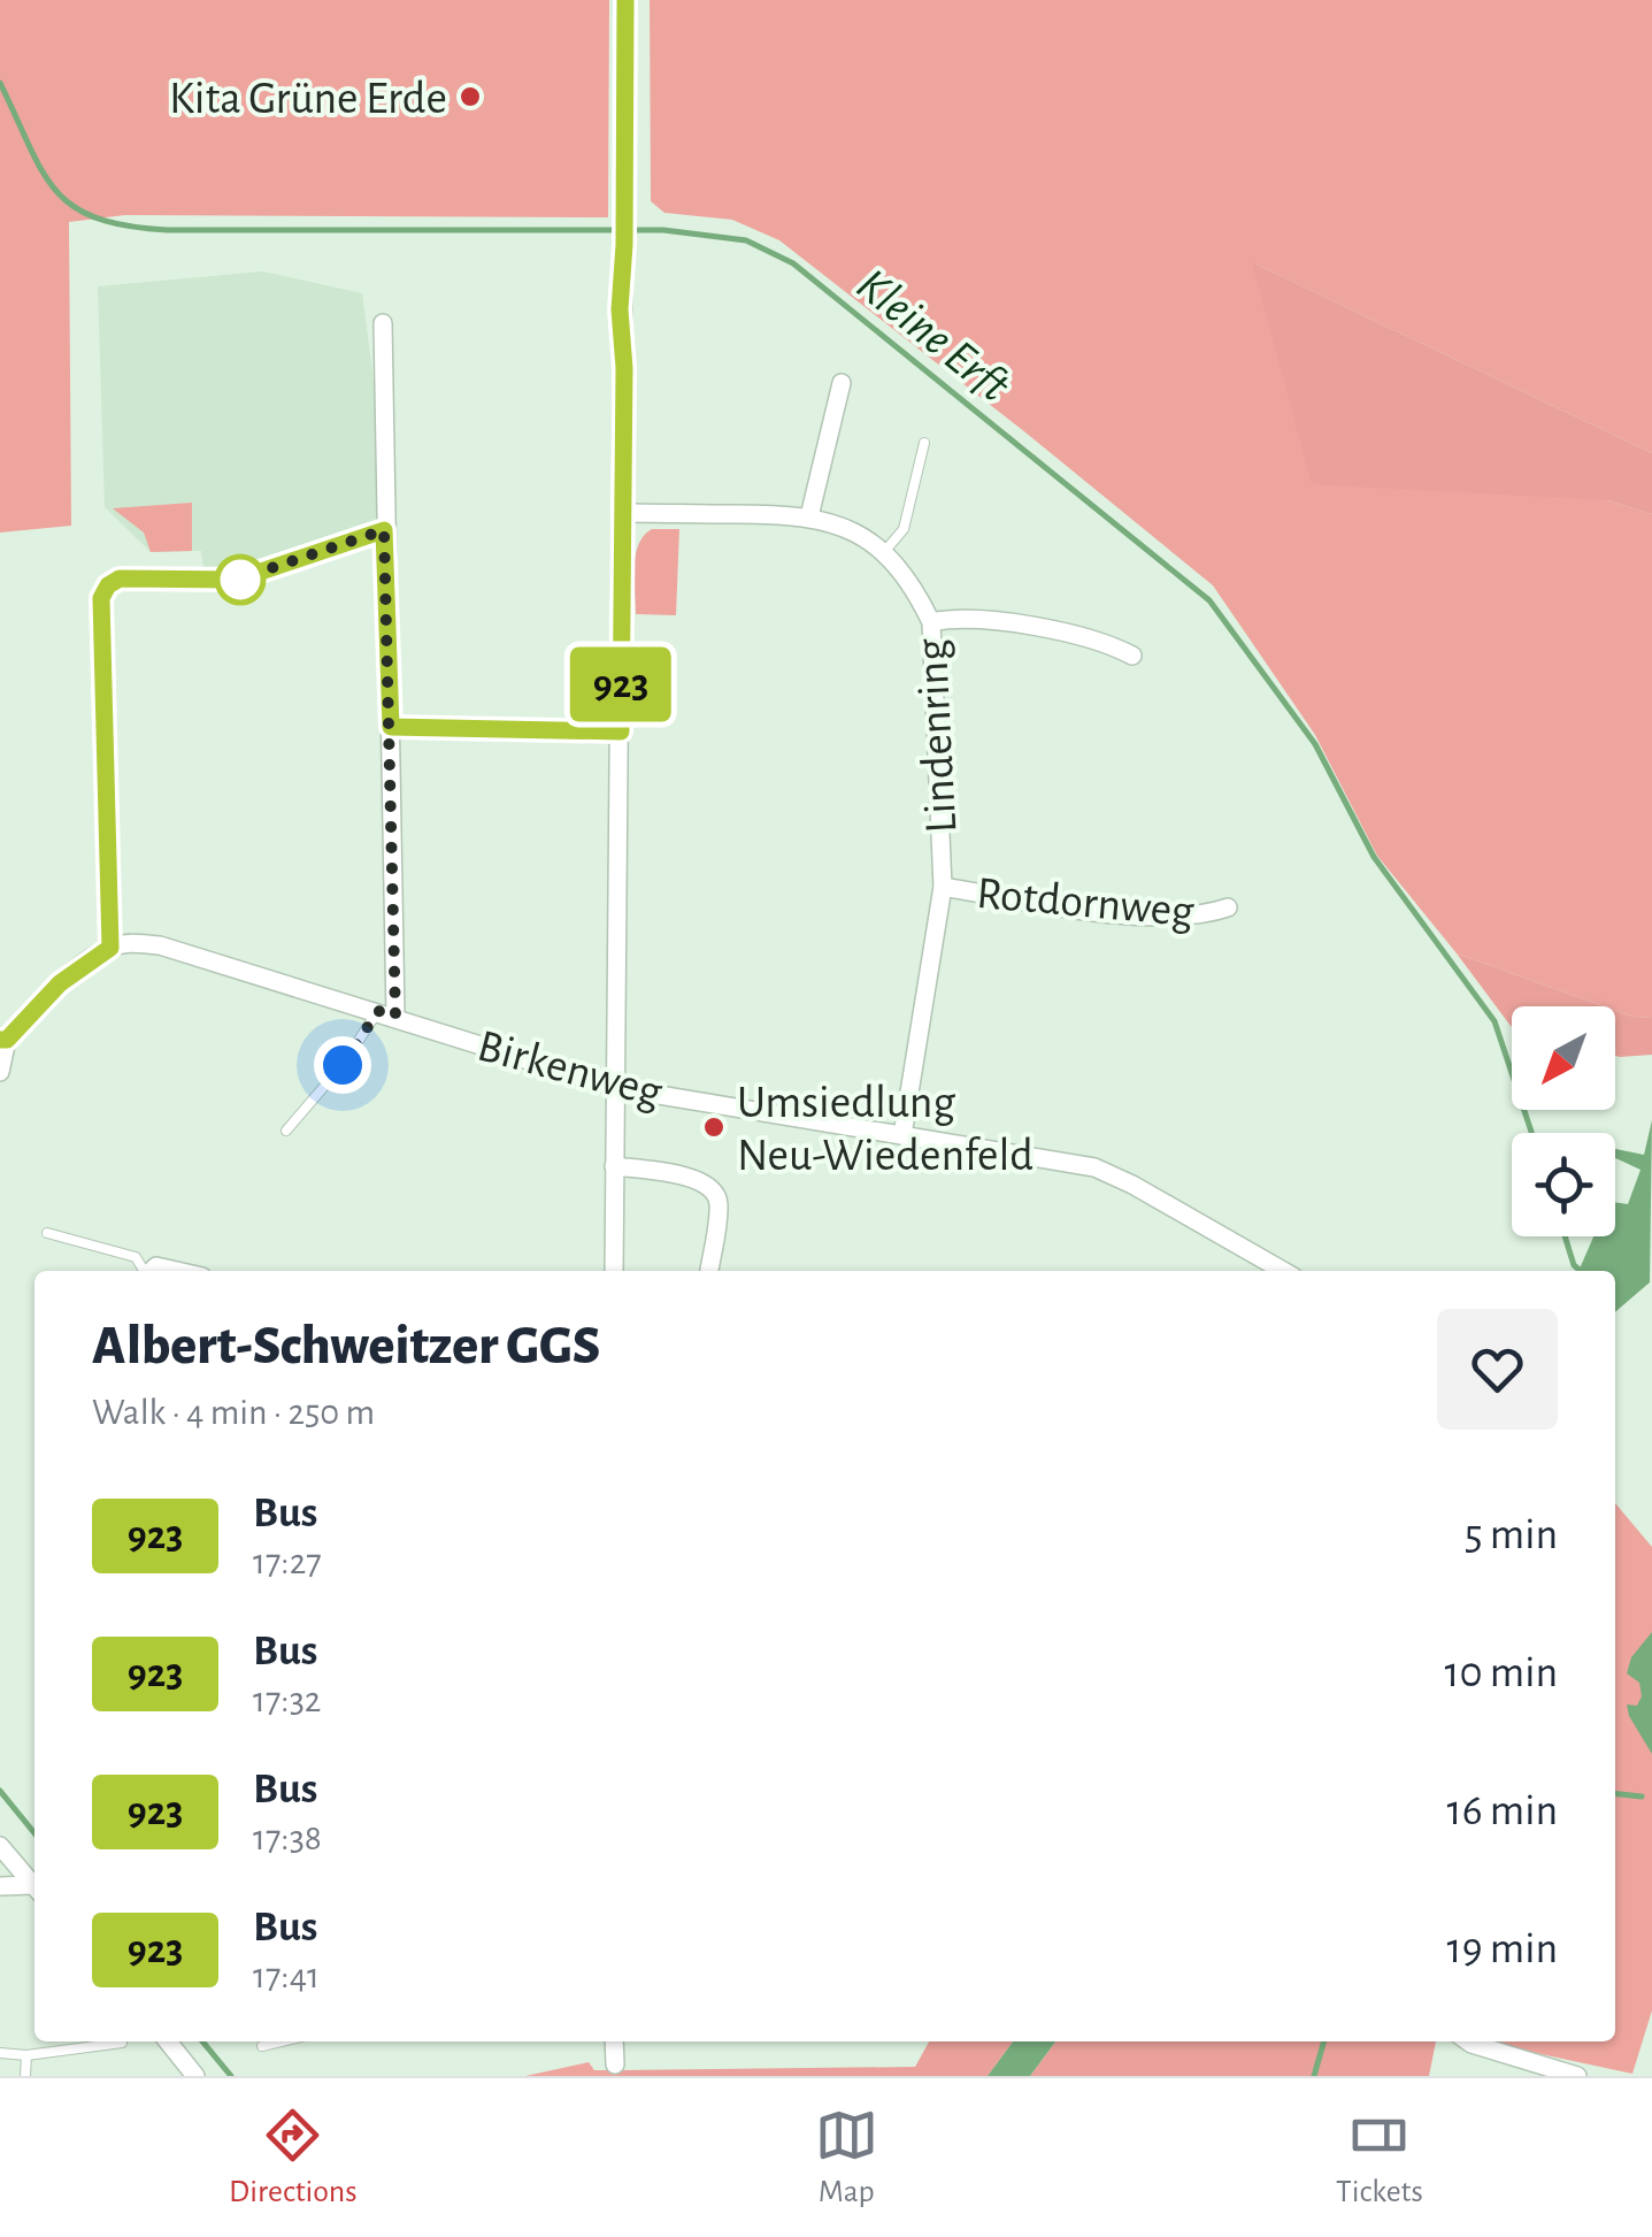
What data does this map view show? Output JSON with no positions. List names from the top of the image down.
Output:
{
  "streets": {
    "street": ["Lindenring", "Rotdornweg", "Birkenweg"]
  },
  "crossings": [
    ["Lindenring", "Rotdornweg"],
    ["Lindenring", "Birkenweg"]
  ],
  "water": ["Kleine Erft"],
  "places": ["Kita Grüne Erde", "Umsiedlung Neu-Wiedenfeld"],
  "lines": ["bus line 923"],
  "north": "bottom left",
  "page": {
    "on_map": "923",
    "heading": ["Albert-Schweitzer GGS", "Walk · 4 min · 250 m"],
    "list": [
      {
        "mark": "923",
        "name": "Bus",
        "note": "17:27",
        "value": "5 min"
      },
      {
        "mark": "923",
        "name": "Bus",
        "note": "17:32",
        "value": "10 min"
      },
      {
        "mark": "923",
        "name": "Bus",
        "note": "17:38",
        "value": "16 min"
      },
      {
        "mark": "923",
        "name": "Bus",
        "note": "17:41",
        "value": "19 min"
      }
    ],
    "tabs": ["Directions", "Map", "Tickets"]
  }
}
